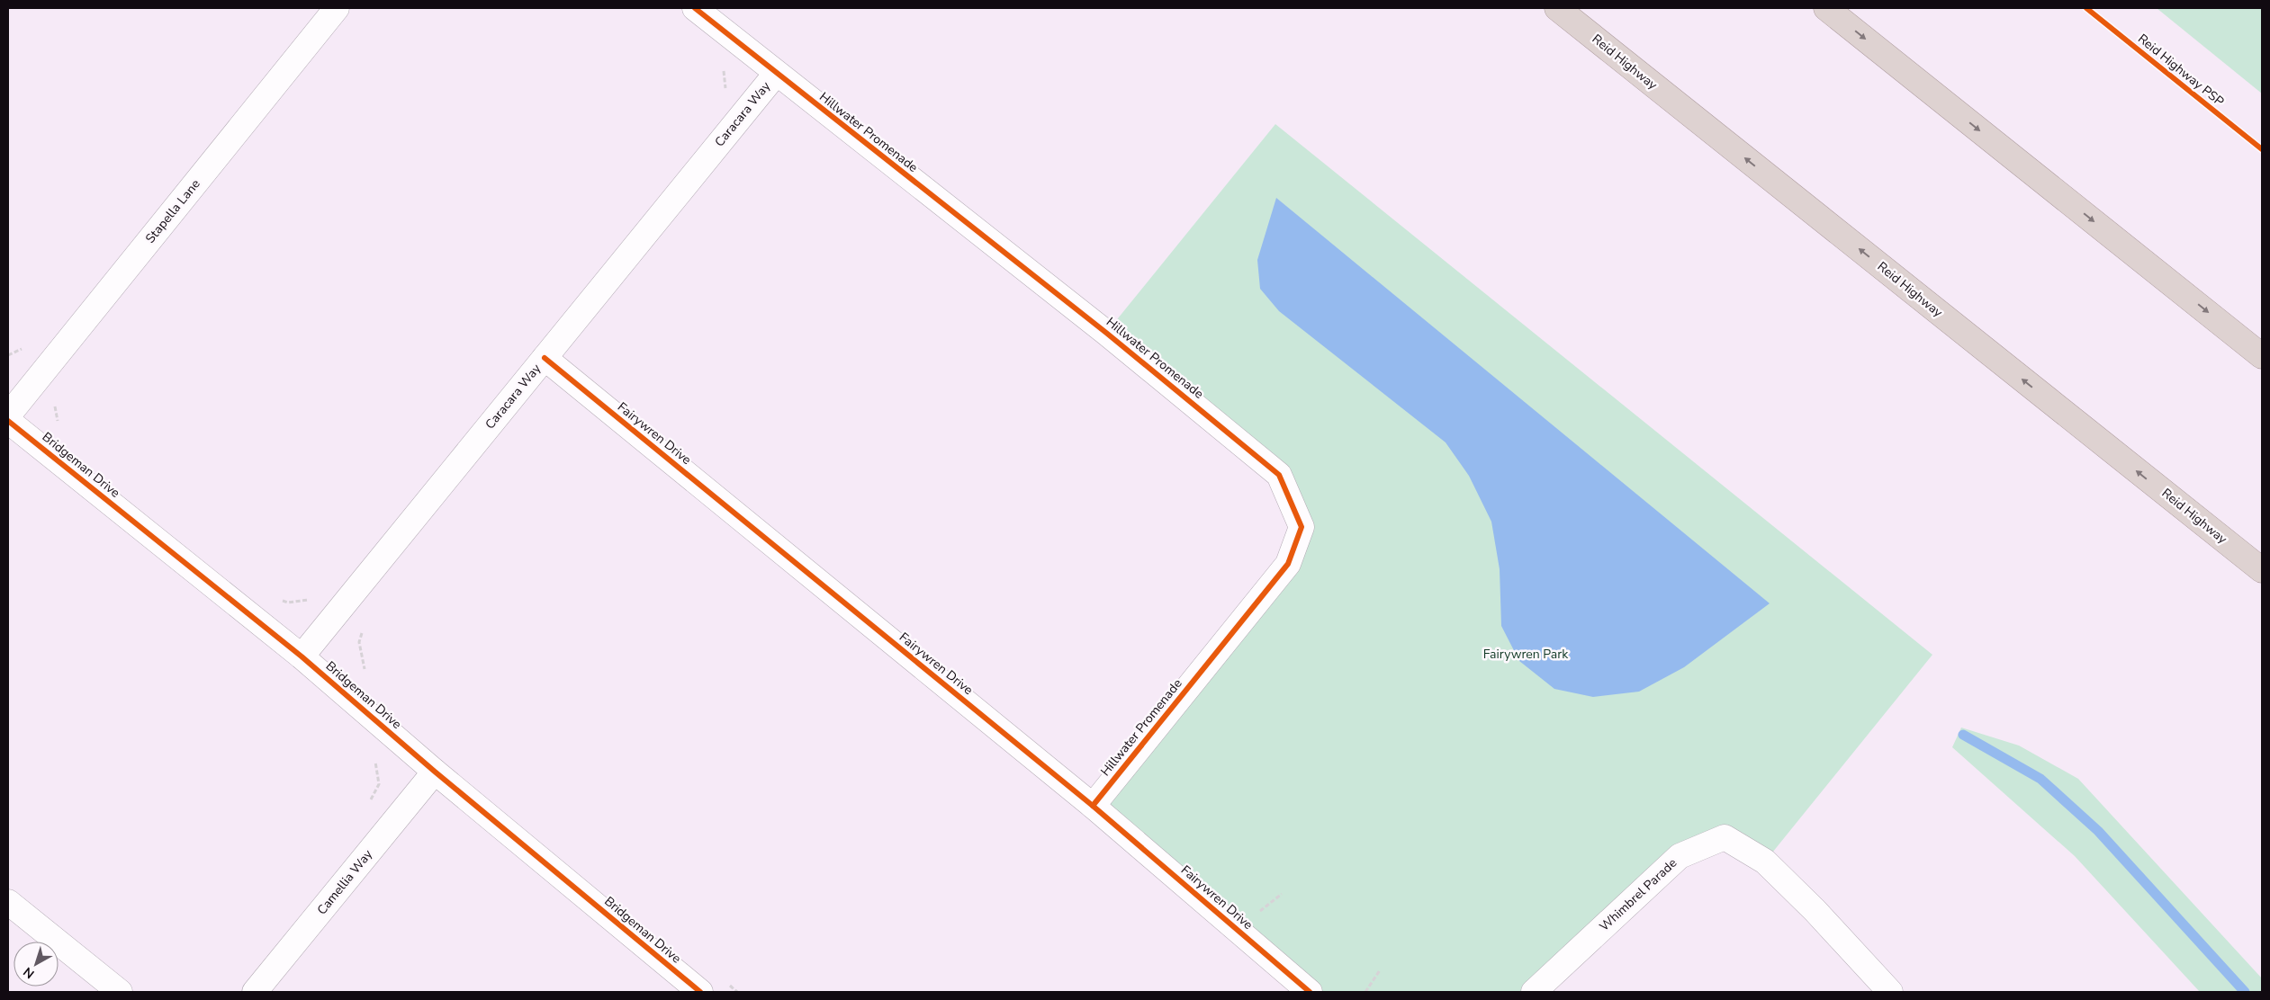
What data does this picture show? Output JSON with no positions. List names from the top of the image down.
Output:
{
  "streets": {
    "highway": ["Reid Highway"],
    "street": [
      "Caracara Way",
      "Hillwater Promenade",
      "Stapella Lane",
      "Fairywren Drive",
      "Bridgeman Drive",
      "Camellia Way",
      "Whimbrel Parade"
    ],
    "cycle path": ["Reid Highway PSP"]
  },
  "crossings": [
    ["Caracara Way", "Hillwater Promenade"],
    ["Caracara Way", "Fairywren Drive"],
    ["Caracara Way", "Bridgeman Drive"],
    ["Hillwater Promenade", "Fairywren Drive"],
    ["Bridgeman Drive", "Camellia Way"]
  ],
  "parks": ["Fairywren Park"],
  "north": "bottom left"
}
